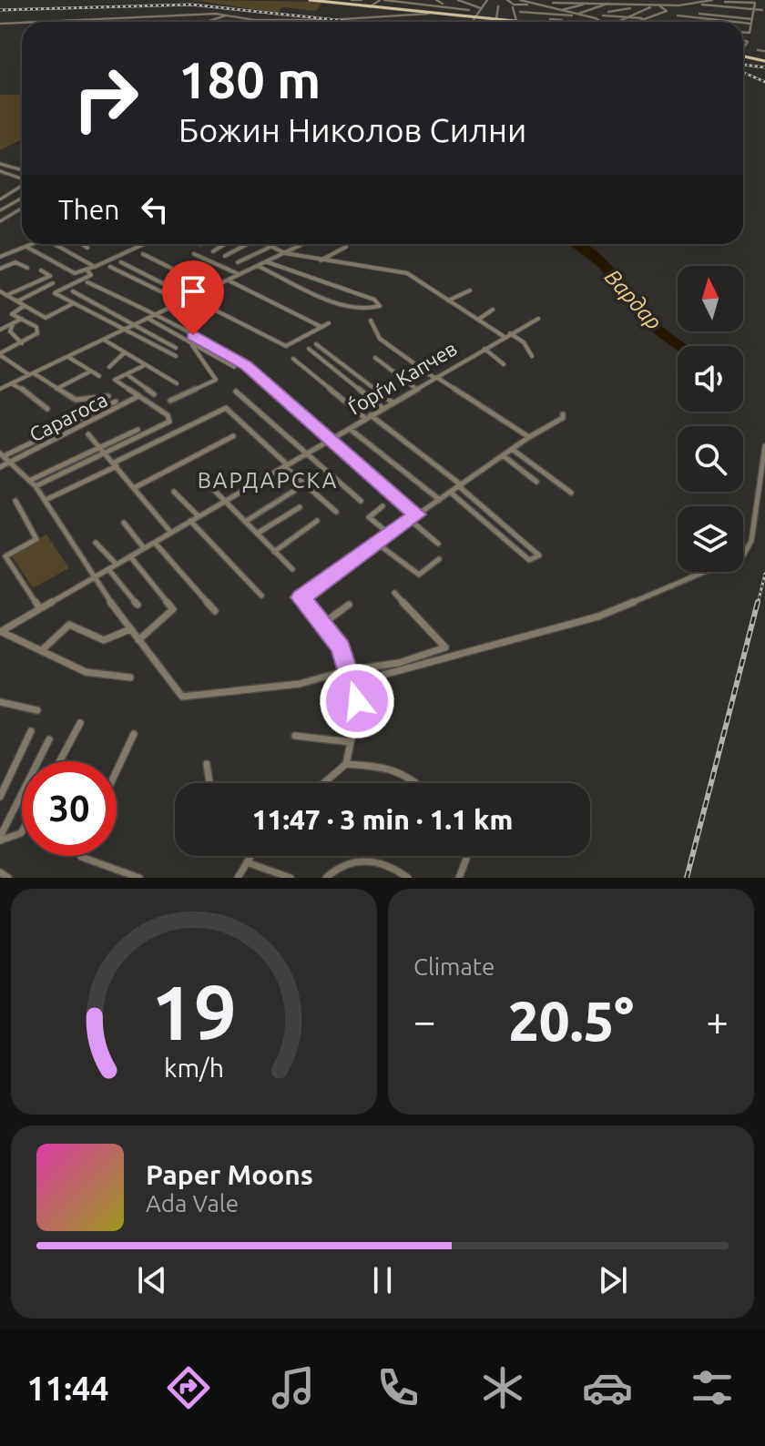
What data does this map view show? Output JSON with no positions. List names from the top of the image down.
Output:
{
  "streets": {
    "street": ["Ѓорѓи Капчев", "Сарагоса"]
  },
  "districts": ["ВАРДАРСКА"],
  "water": ["Вардар"],
  "north": "top",
  "page": {
    "turn": ["180 m", "Божин Николов Силни"],
    "then": "Then",
    "limit": "30",
    "trip": "11:47 · 3 min · 1.1 km",
    "tile": "Climate",
    "heat": ["−", "20.5°", "+"],
    "song": ["Paper Moons", "Ada Vale"],
    "tabs": "11:44",
    "gauge": ["19", "km/h"]
  }
}
